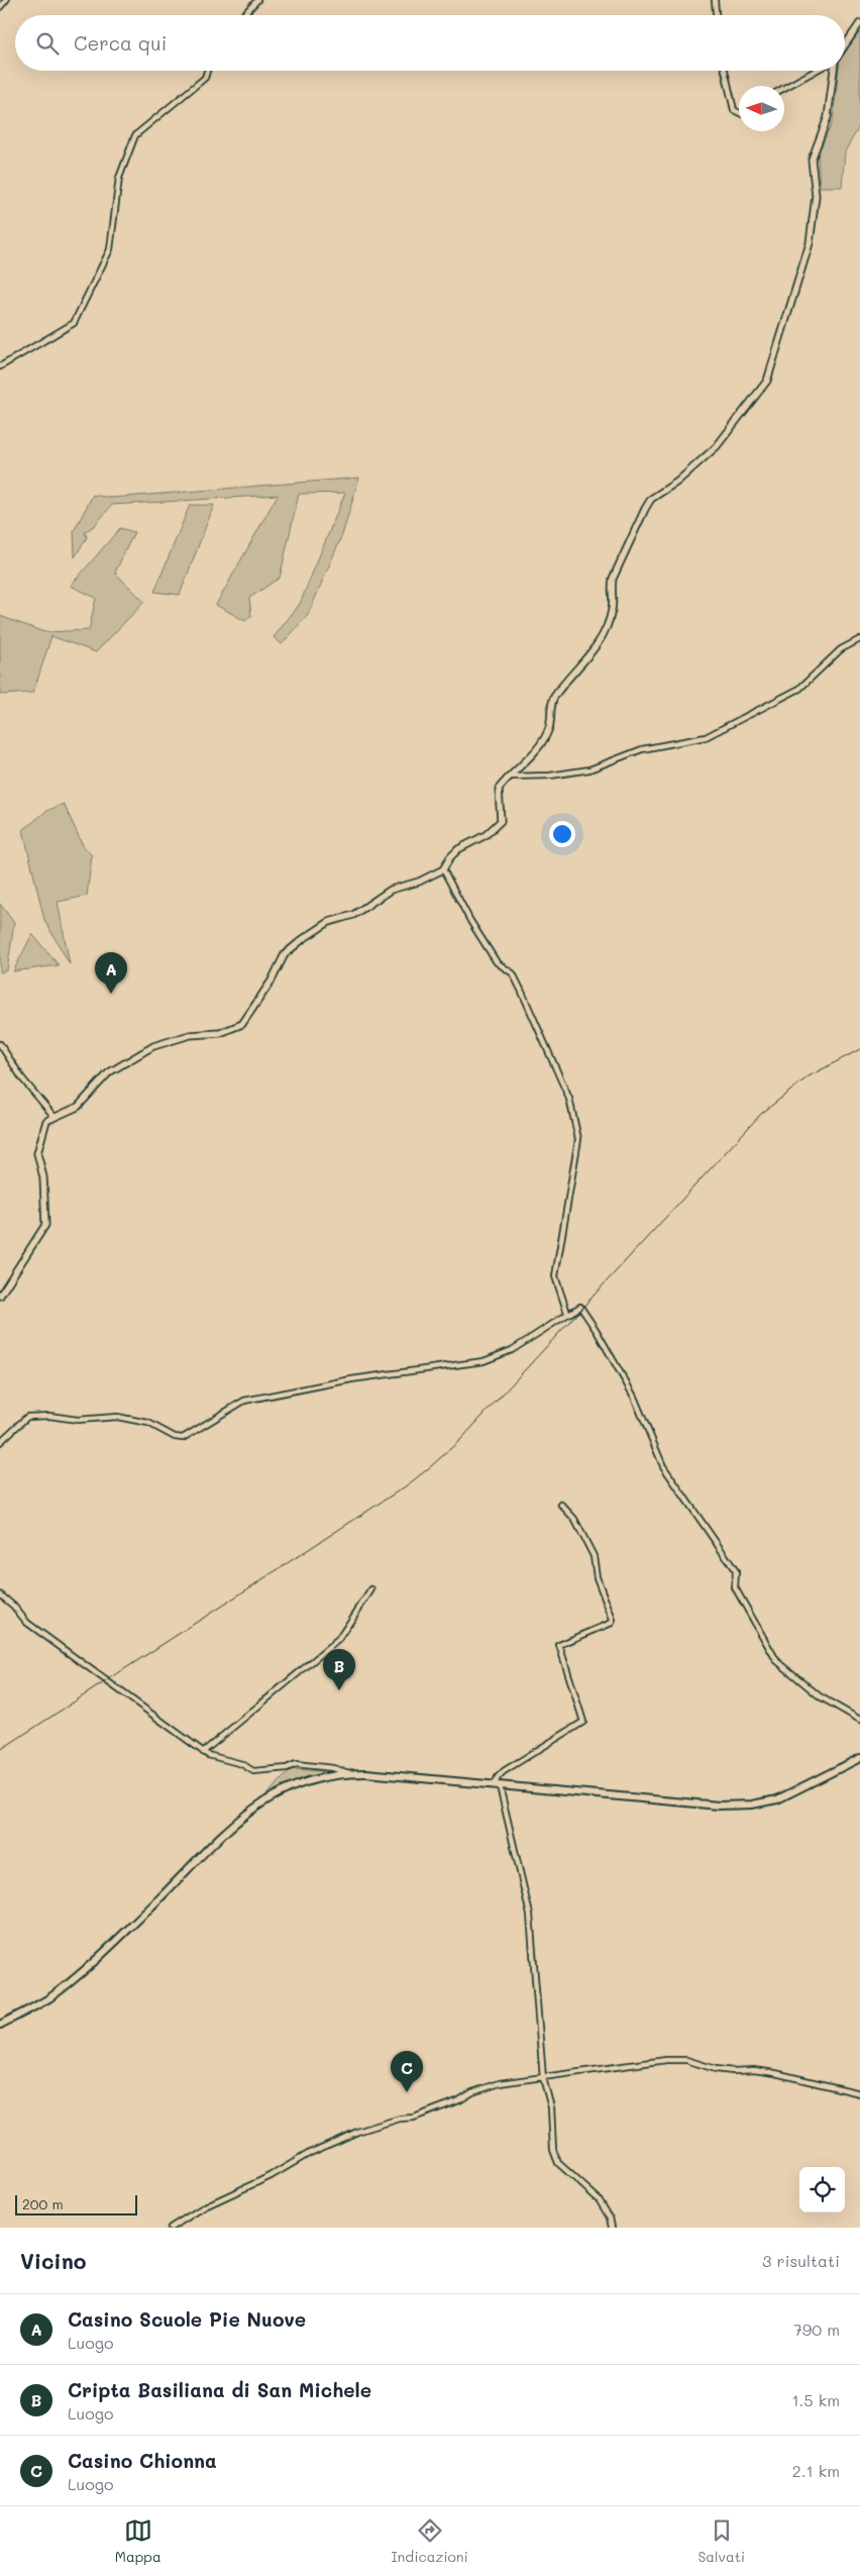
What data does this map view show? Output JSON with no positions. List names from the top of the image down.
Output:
{
  "scale_bar": "200 m",
  "north": "left",
  "page": {
    "search": "Cerca qui",
    "pins": ["A", "B", "C"],
    "scale": "200 m",
    "heading": ["Vicino", "3 risultati"],
    "list": [
      {
        "mark": "A",
        "name": "Casino Scuole Pie Nuove",
        "note": "Luogo",
        "value": "790 m"
      },
      {
        "mark": "B",
        "name": "Cripta Basiliana di San Michele",
        "note": "Luogo",
        "value": "1.5 km"
      },
      {
        "mark": "C",
        "name": "Casino Chionna",
        "note": "Luogo",
        "value": "2.1 km"
      }
    ],
    "nav": ["Mappa", "Indicazioni", "Salvati"]
  }
}
